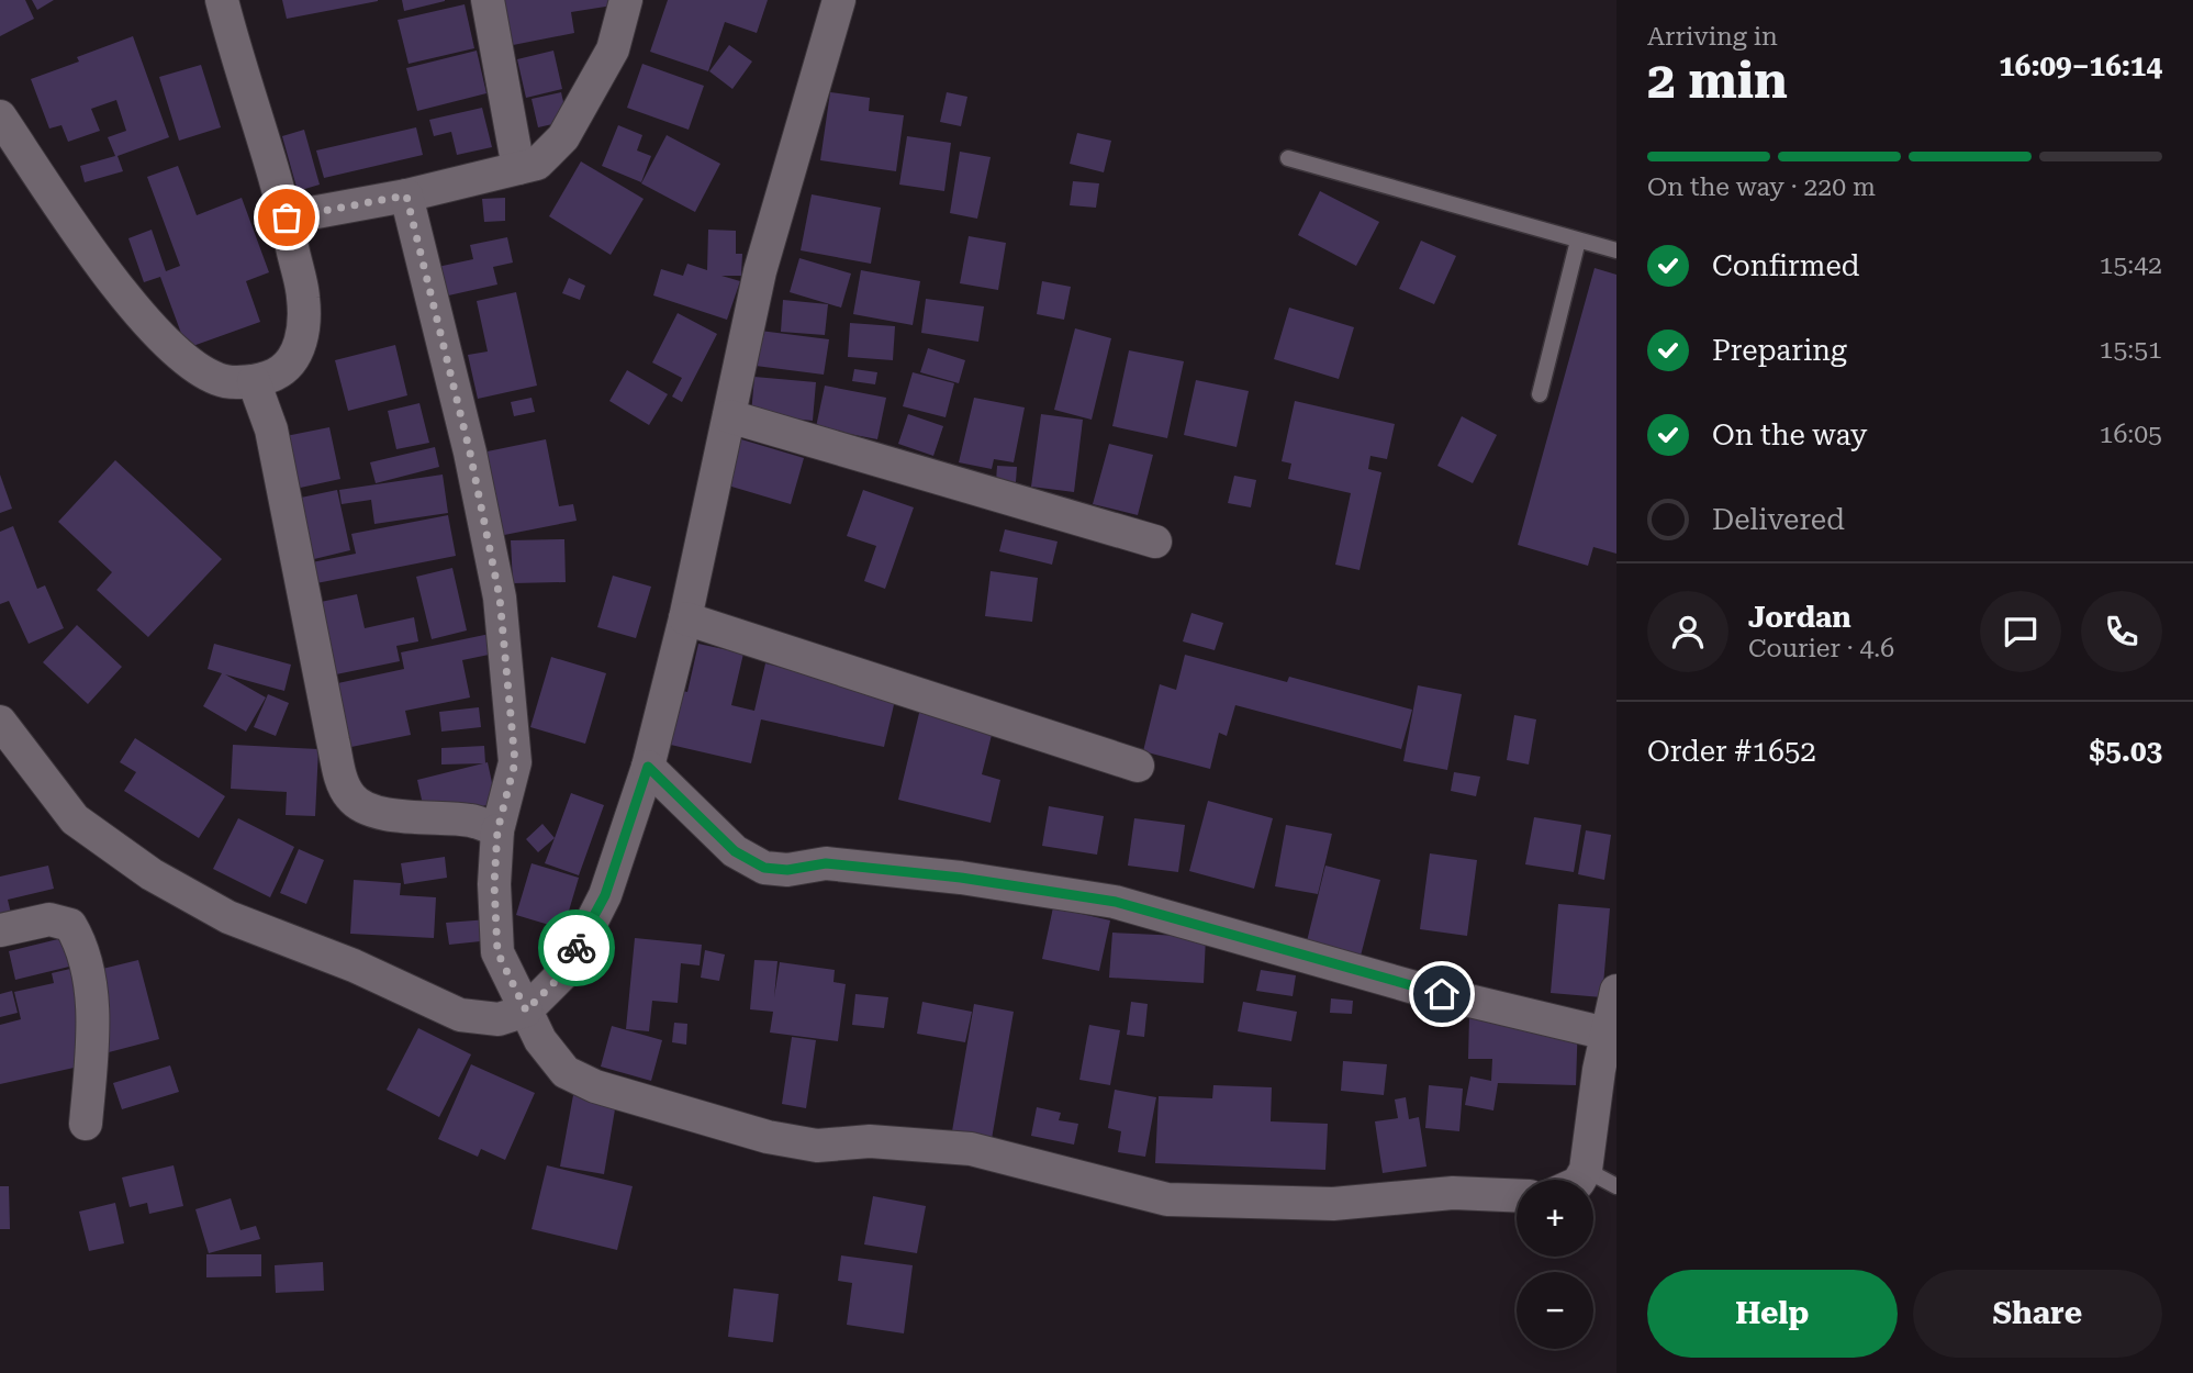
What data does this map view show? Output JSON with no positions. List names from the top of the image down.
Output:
{
  "page": {
    "heading": ["2 min", "Arriving in", "16:09–16:14"],
    "panel": [
      "Jordan",
      "Courier · 4.6",
      "Order #1652",
      "$5.03"
    ],
    "bar": "On the way · 220 m",
    "list": [
      ["Confirmed", "15:42"],
      ["Preparing", "15:51"],
      ["On the way", "16:05"],
      "Delivered"
    ],
    "map_buttons": ["+", "−"],
    "buttons": ["Help", "Share"]
  }
}
